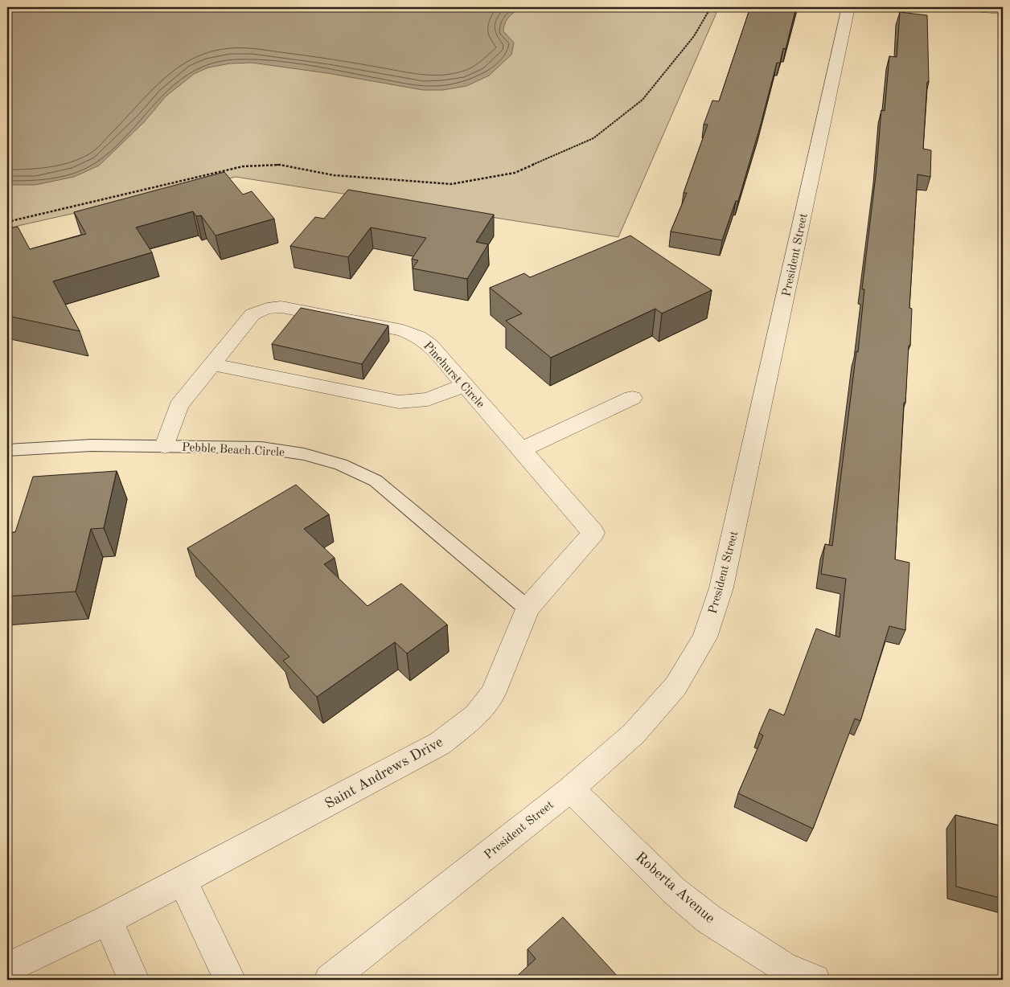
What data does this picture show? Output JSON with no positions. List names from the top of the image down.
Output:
{
  "streets": {
    "street": [
      "President Street",
      "Pinehurst Circle",
      "Saint Andrews Drive",
      "Roberta Avenue"
    ],
    "lane": ["Pebble Beach Circle"]
  },
  "crossings": [
    ["President Street", "Roberta Avenue"],
    ["Pinehurst Circle", "Pebble Beach Circle"],
    ["Pinehurst Circle", "Saint Andrews Drive"],
    ["Pebble Beach Circle", "Saint Andrews Drive"]
  ]
}
